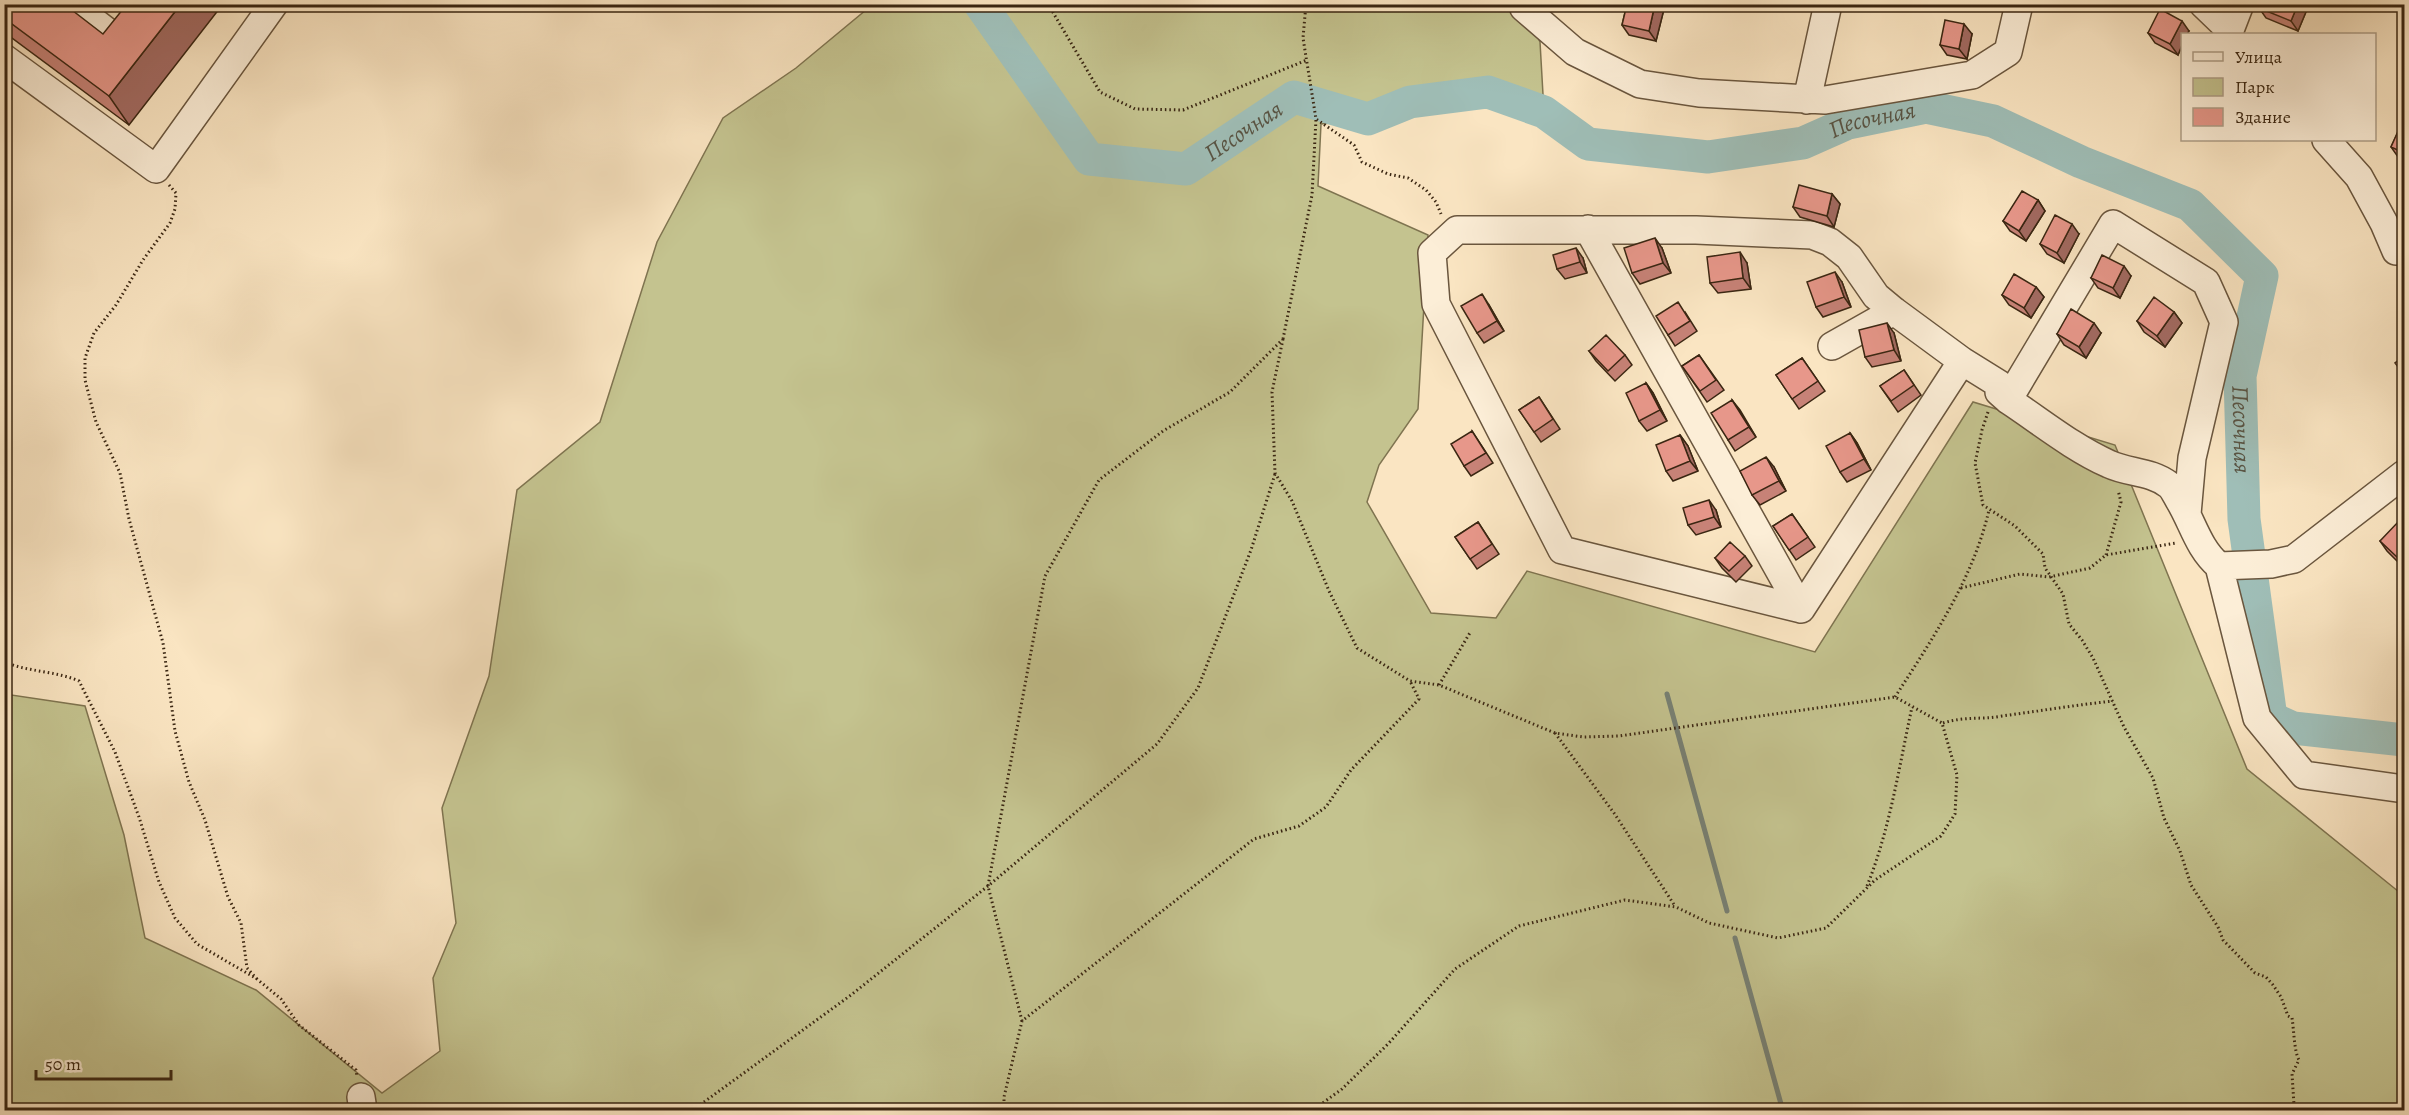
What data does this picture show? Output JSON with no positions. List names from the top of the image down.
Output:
{
  "water": ["Песочная"],
  "legend": ["Улица", "Парк", "Здание"],
  "scale_bar": "50 m"
}
